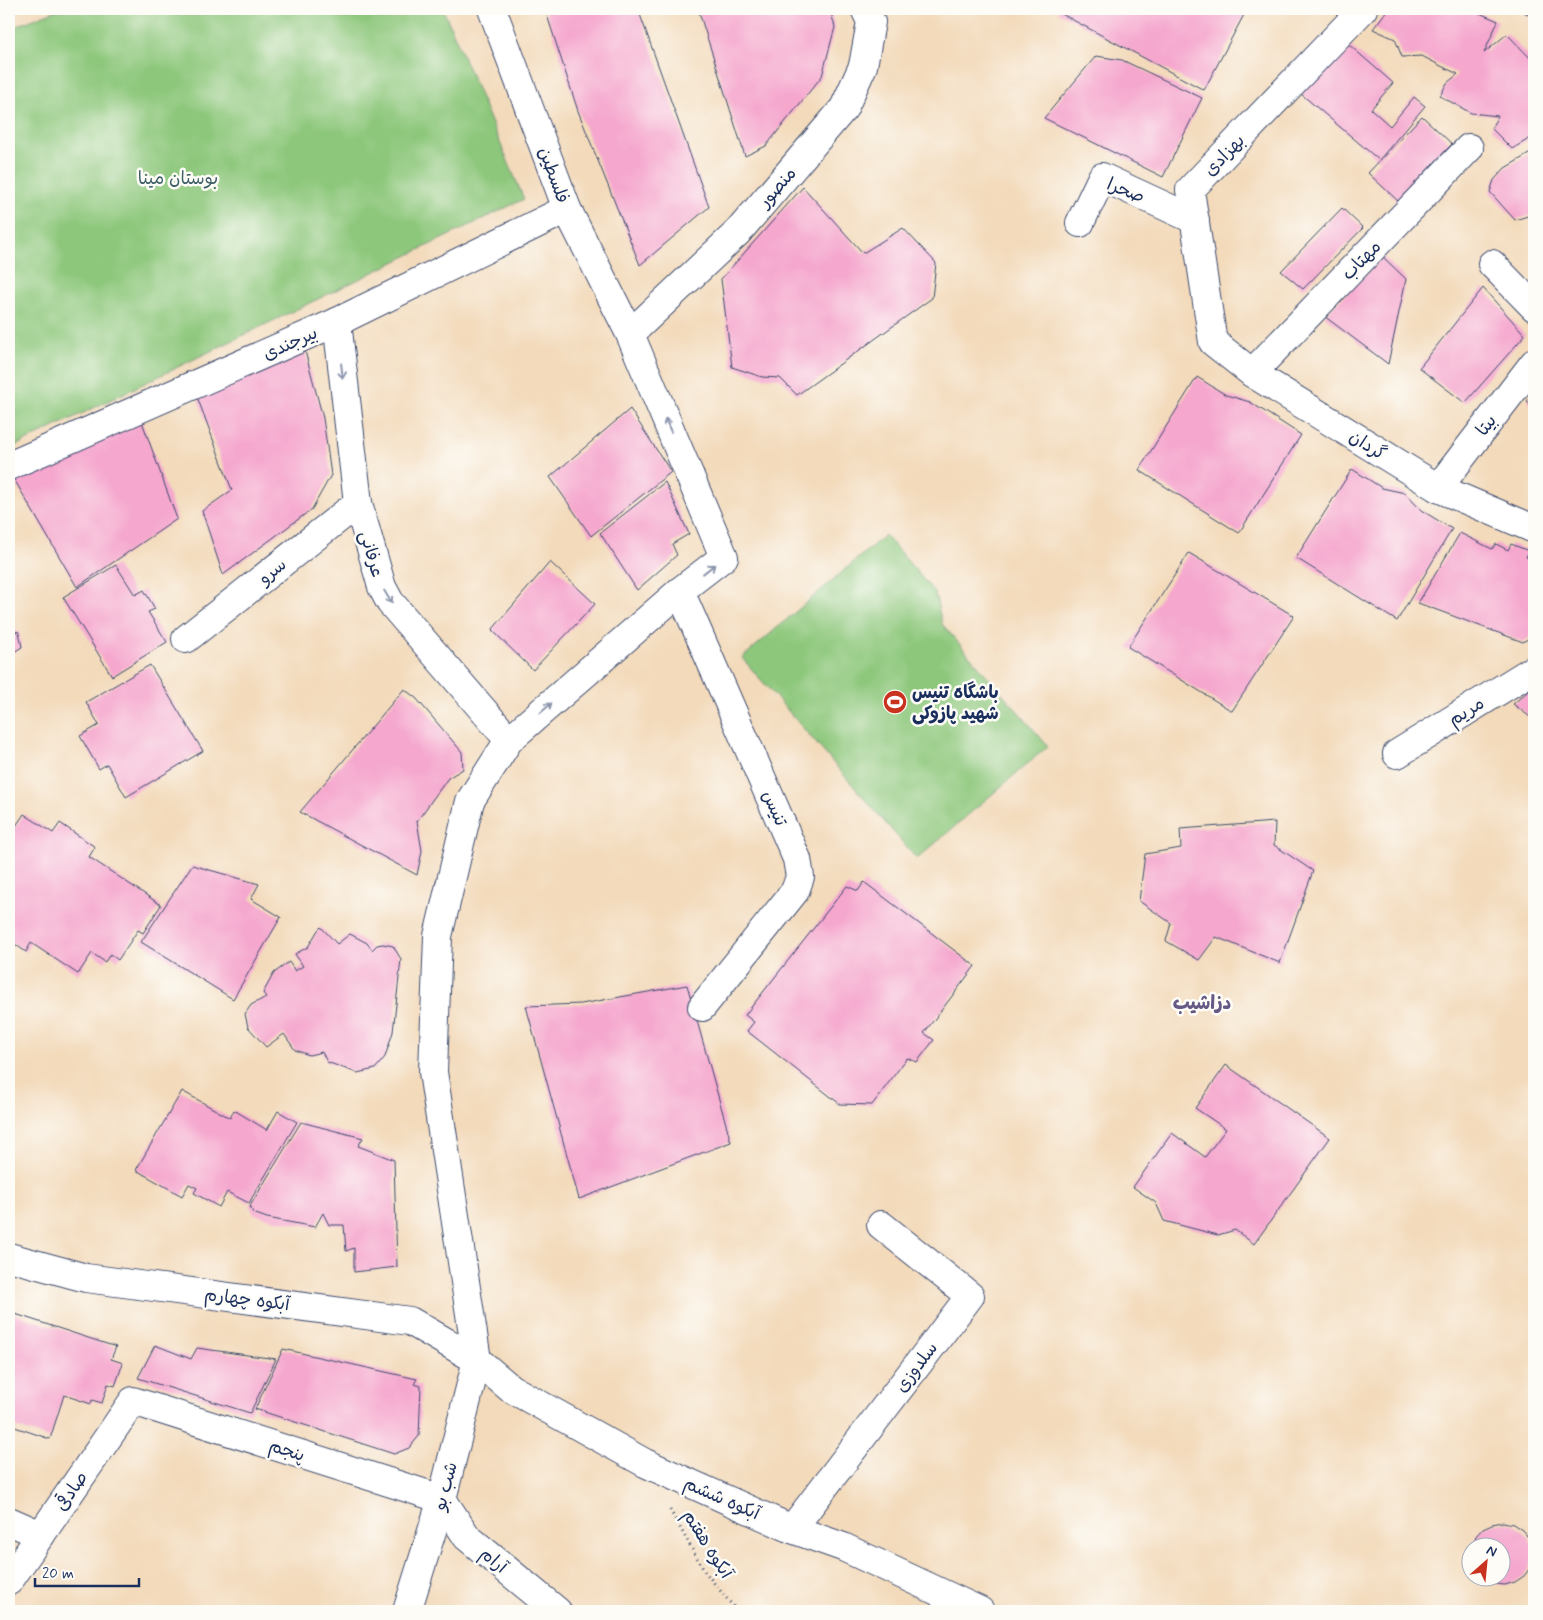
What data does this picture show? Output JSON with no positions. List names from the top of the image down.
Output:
{
  "streets": {
    "street": [
      "بهزادی",
      "فلسطین",
      "منصور",
      "صحرا",
      "مهتاب",
      "بیرجندی",
      "بیتا",
      "گردان",
      "عرفانی",
      "سرو",
      "مریم",
      "تنیس",
      "آبکوه چهارم",
      "سلدوزی",
      "پنجم",
      "شب بو",
      "صادقی",
      "آبکوه ششم",
      "آرام"
    ],
    "path": ["آبکوه هفتم"]
  },
  "crossings": [
    ["بهزادی", "صحرا"],
    ["بهزادی", "گردان"],
    ["فلسطین", "منصور"],
    ["فلسطین", "بیرجندی"],
    ["فلسطین", "تنیس"],
    ["مهتاب", "گردان"],
    ["بیرجندی", "عرفانی"],
    ["بیتا", "گردان"],
    ["عرفانی", "سرو"],
    ["آبکوه چهارم", "شب بو"],
    ["آبکوه چهارم", "آبکوه ششم"],
    ["سلدوزی", "آبکوه ششم"],
    ["پنجم", "شب بو"],
    ["پنجم", "صادقی"],
    ["پنجم", "آرام"],
    ["شب بو", "آبکوه ششم"],
    ["شب بو", "آرام"]
  ],
  "one_way": ["فلسطین", "عرفانی"],
  "districts": ["دزاشیب"],
  "parks": ["بوستان مینا"],
  "places": {
    "sports": ["باشگاه تنیس شهید پازوکی"]
  },
  "scale_bar": "20 m",
  "north": "top right"
}
